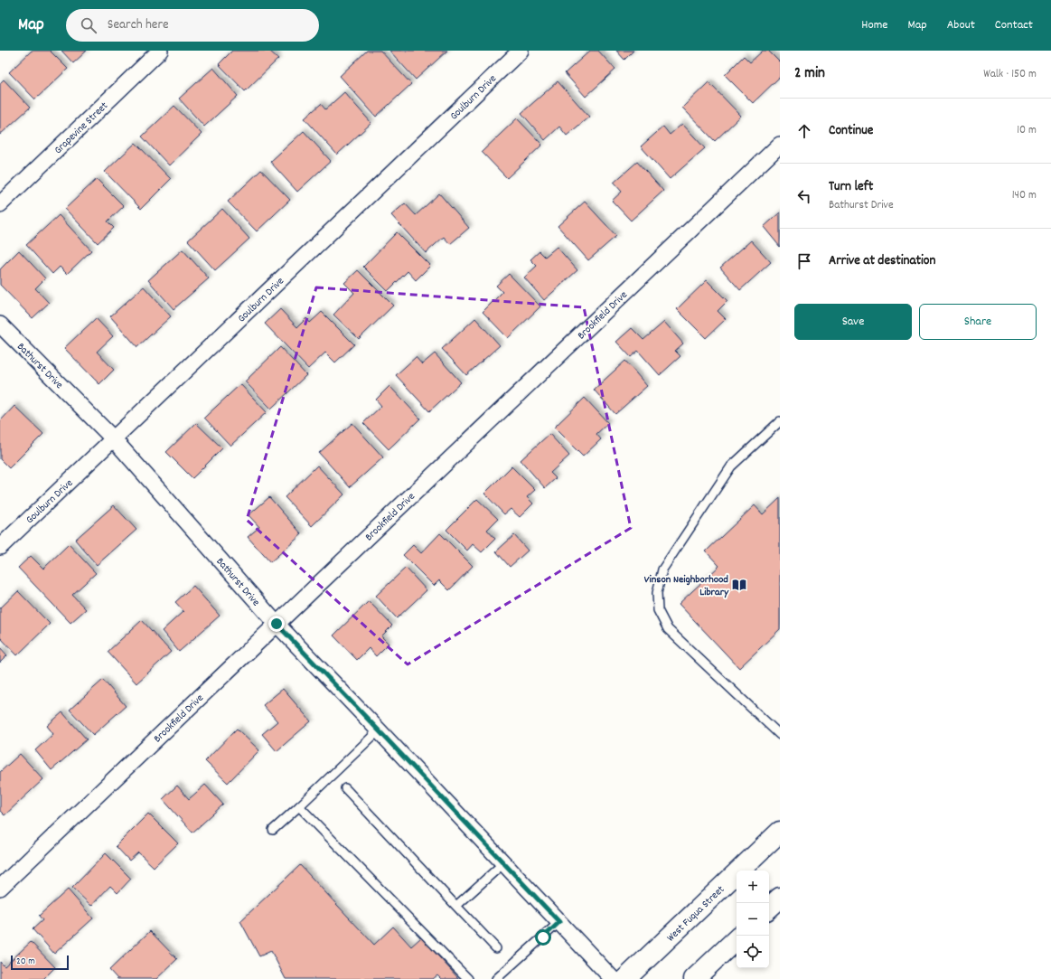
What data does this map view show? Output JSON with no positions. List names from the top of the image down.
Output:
{
  "streets": {
    "main road": ["West Fuqua Street"],
    "street": [
      "Goulburn Drive",
      "Grapevine Street",
      "Brookfield Drive",
      "Bathurst Drive"
    ]
  },
  "crossings": [
    ["Goulburn Drive", "Bathurst Drive"],
    ["Brookfield Drive", "Bathurst Drive"]
  ],
  "places": {
    "library": ["Vinson Neighborhood Library"]
  },
  "scale_bar": "20 m",
  "page": {
    "header": "Map",
    "search": "Search here",
    "nav": [
      "Home",
      "Map",
      "About",
      "Contact"
    ],
    "heading": ["2 min", "Walk · 150 m"],
    "list": [
      ["Continue", "10 m"],
      ["Turn left", "Bathurst Drive", "140 m"],
      "Arrive at destination"
    ],
    "buttons": ["Save", "Share"],
    "map_buttons": ["+", "−"],
    "scale": "20 m"
  }
}
